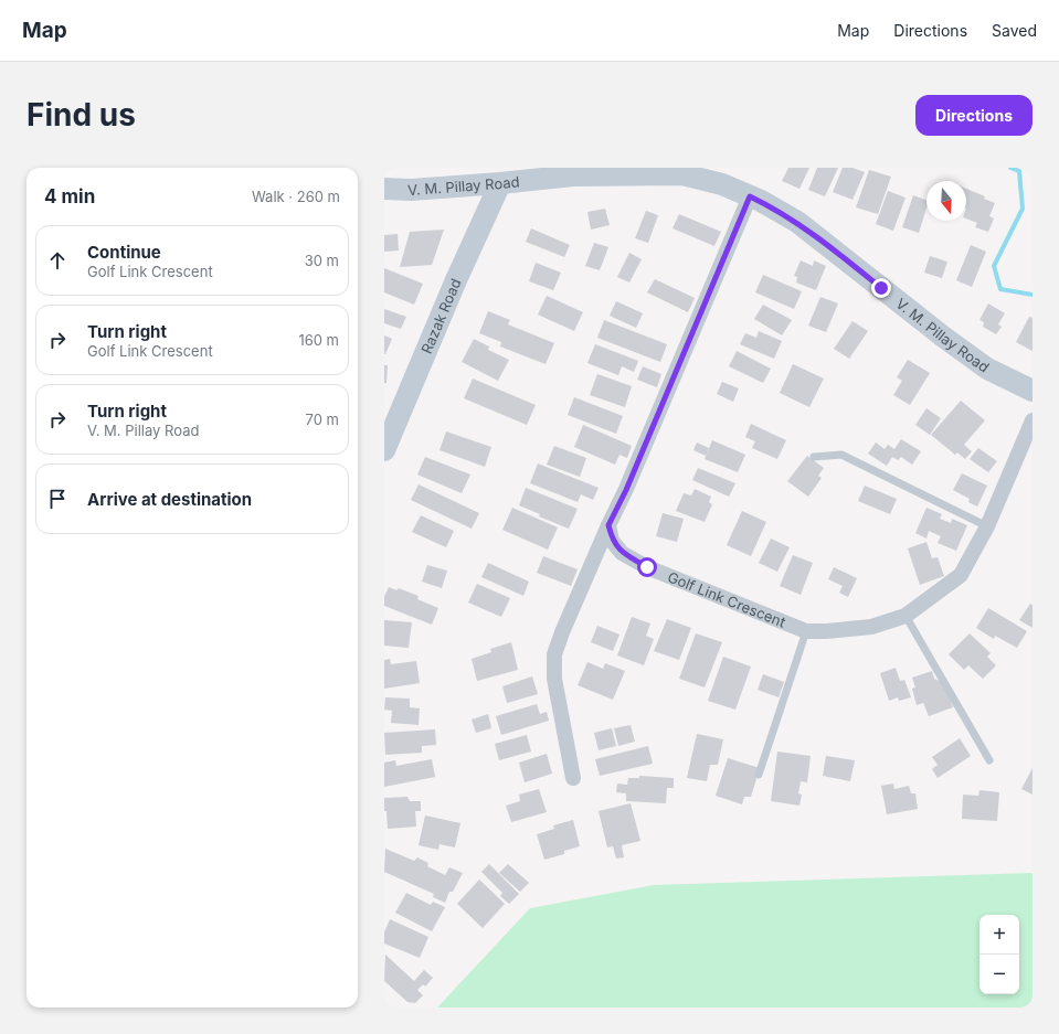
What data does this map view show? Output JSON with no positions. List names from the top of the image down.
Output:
{
  "streets": {
    "main road": ["V. M. Pillay Road", "Razak Road"],
    "street": ["Golf Link Crescent"]
  },
  "crossings": [
    ["V. M. Pillay Road", "Razak Road"]
  ],
  "north": "bottom",
  "page": {
    "header": "Map",
    "nav": ["Map", "Directions", "Saved"],
    "buttons": "Directions",
    "title": "Find us",
    "heading": ["4 min", "Walk · 260 m"],
    "list": [
      ["Continue", "Golf Link Crescent", "30 m"],
      ["Turn right", "Golf Link Crescent", "160 m"],
      ["Turn right", "V. M. Pillay Road", "70 m"],
      "Arrive at destination"
    ],
    "map_buttons": ["+", "−"]
  }
}
